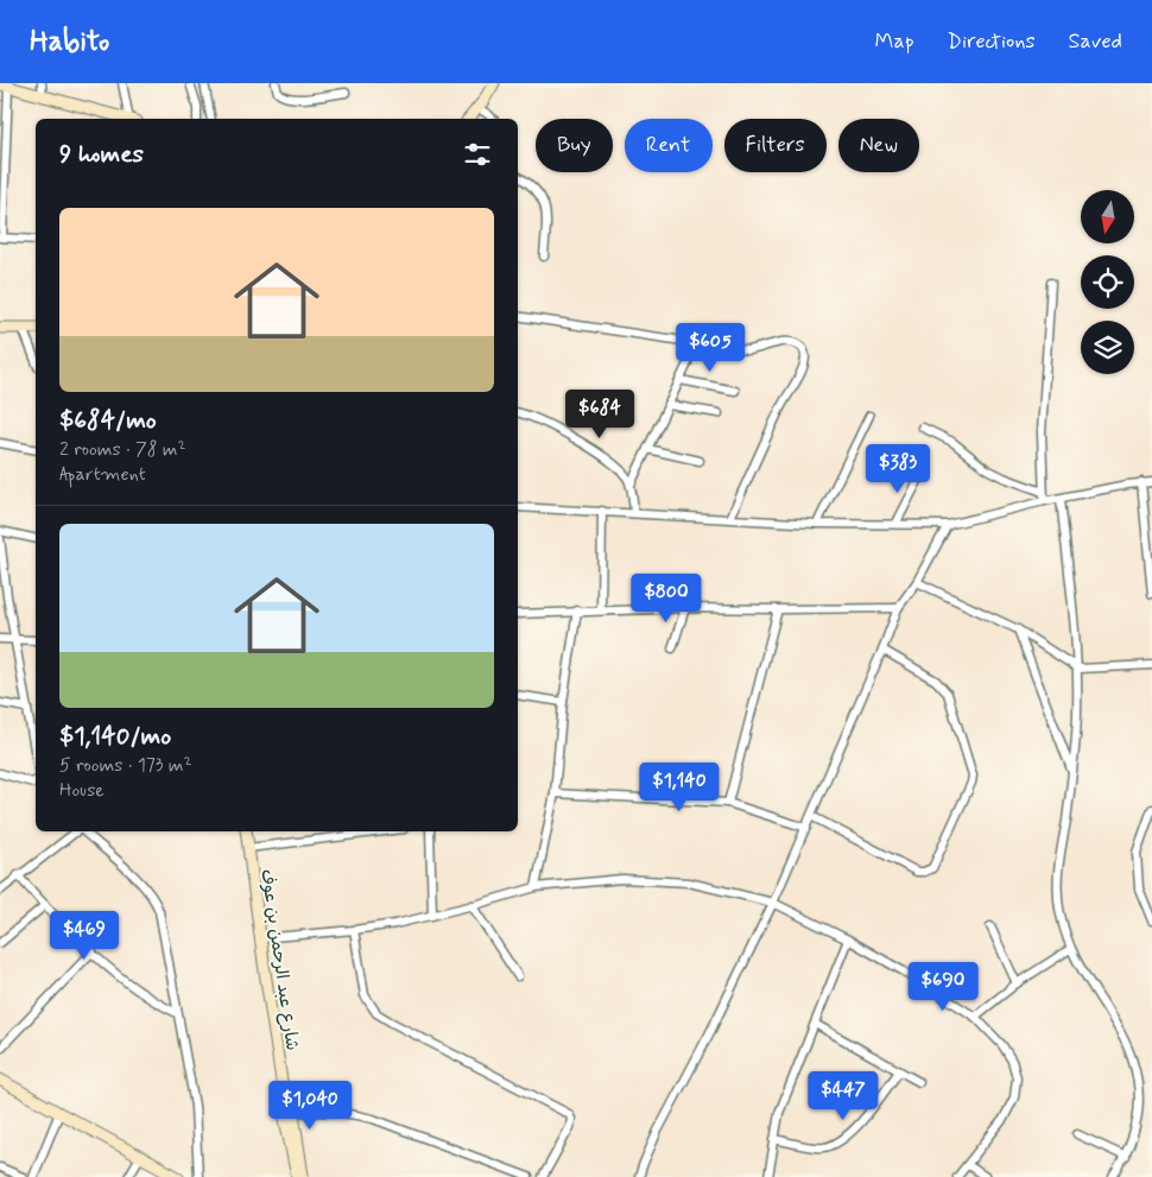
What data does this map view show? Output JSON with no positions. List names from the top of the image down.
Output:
{
  "streets": {
    "street": ["شارع عبد الرحمن بن عوف"]
  },
  "north": "bottom",
  "page": {
    "header": "Habito",
    "nav": ["Map", "Directions", "Saved"],
    "chip": [
      "Buy",
      "Rent",
      "Filters",
      "New"
    ],
    "heading": "9 homes",
    "list": [
      {
        "name": "$684/mo",
        "note": "2 rooms · 78 m² · Apartment"
      },
      {
        "name": "$1,140/mo",
        "note": "5 rooms · 173 m² · House"
      }
    ],
    "price": [
      "$605",
      "$684",
      "$383",
      "$800",
      "$1,140",
      "$469",
      "$690",
      "$447",
      "$1,040"
    ]
  }
}
